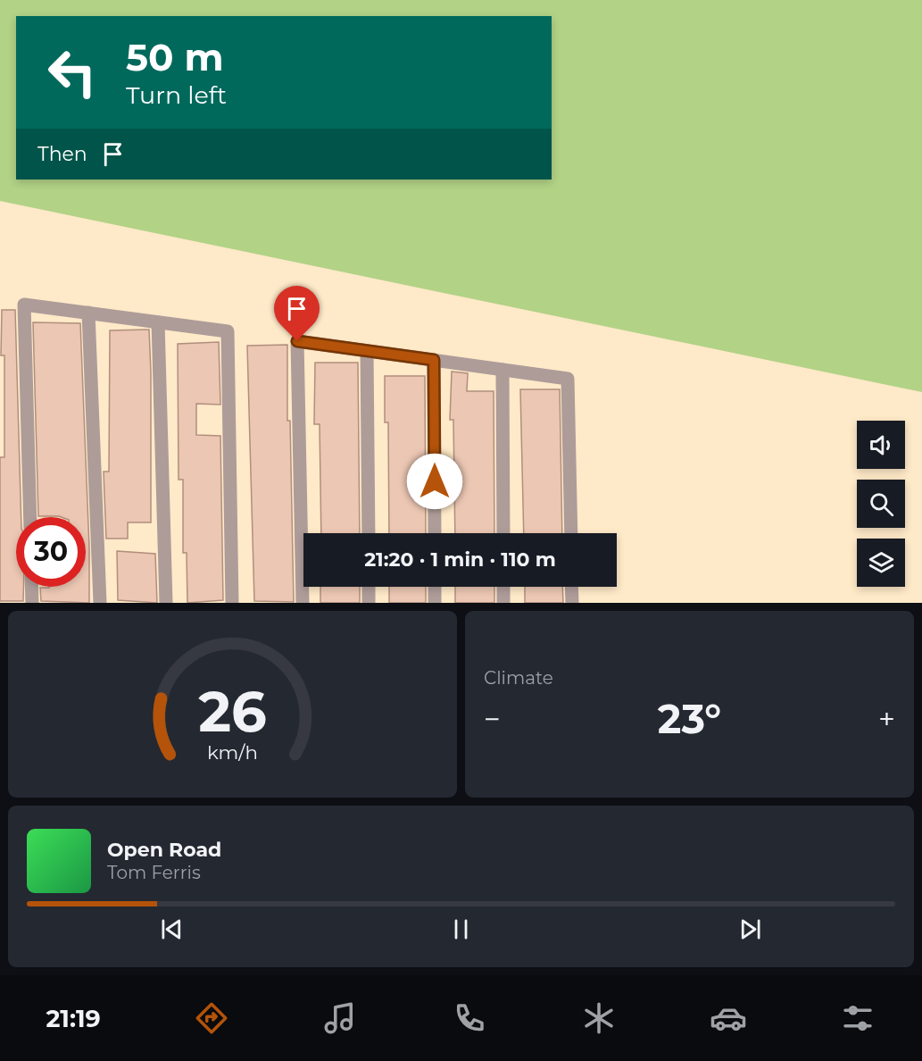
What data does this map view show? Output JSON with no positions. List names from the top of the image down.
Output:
{
  "page": {
    "turn": ["50 m", "Turn left"],
    "then": "Then",
    "limit": "30",
    "trip": "21:20 · 1 min · 110 m",
    "tile": "Climate",
    "heat": ["−", "23°", "+"],
    "song": ["Open Road", "Tom Ferris"],
    "tabs": "21:19",
    "gauge": ["26", "km/h"]
  }
}
